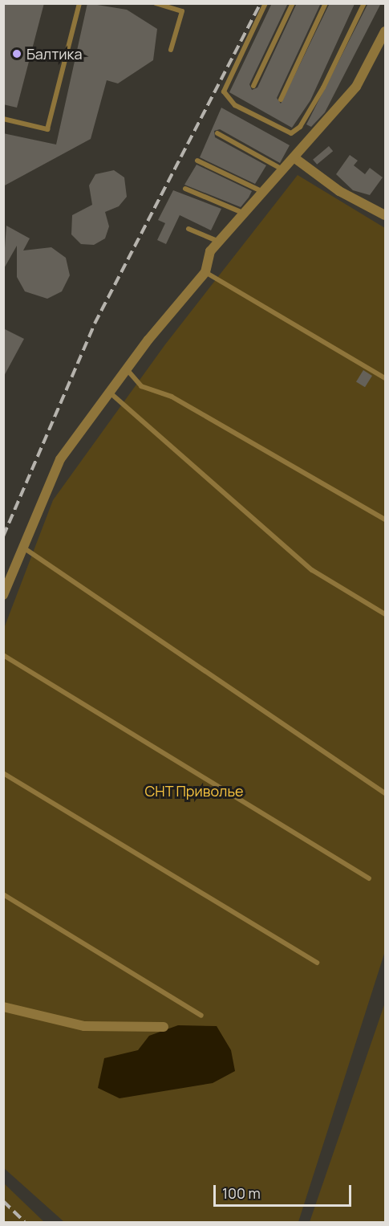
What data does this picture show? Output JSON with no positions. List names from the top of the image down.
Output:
{
  "parks": ["СНТ Приволье"],
  "places": ["Балтика"],
  "scale_bar": "100 m"
}
